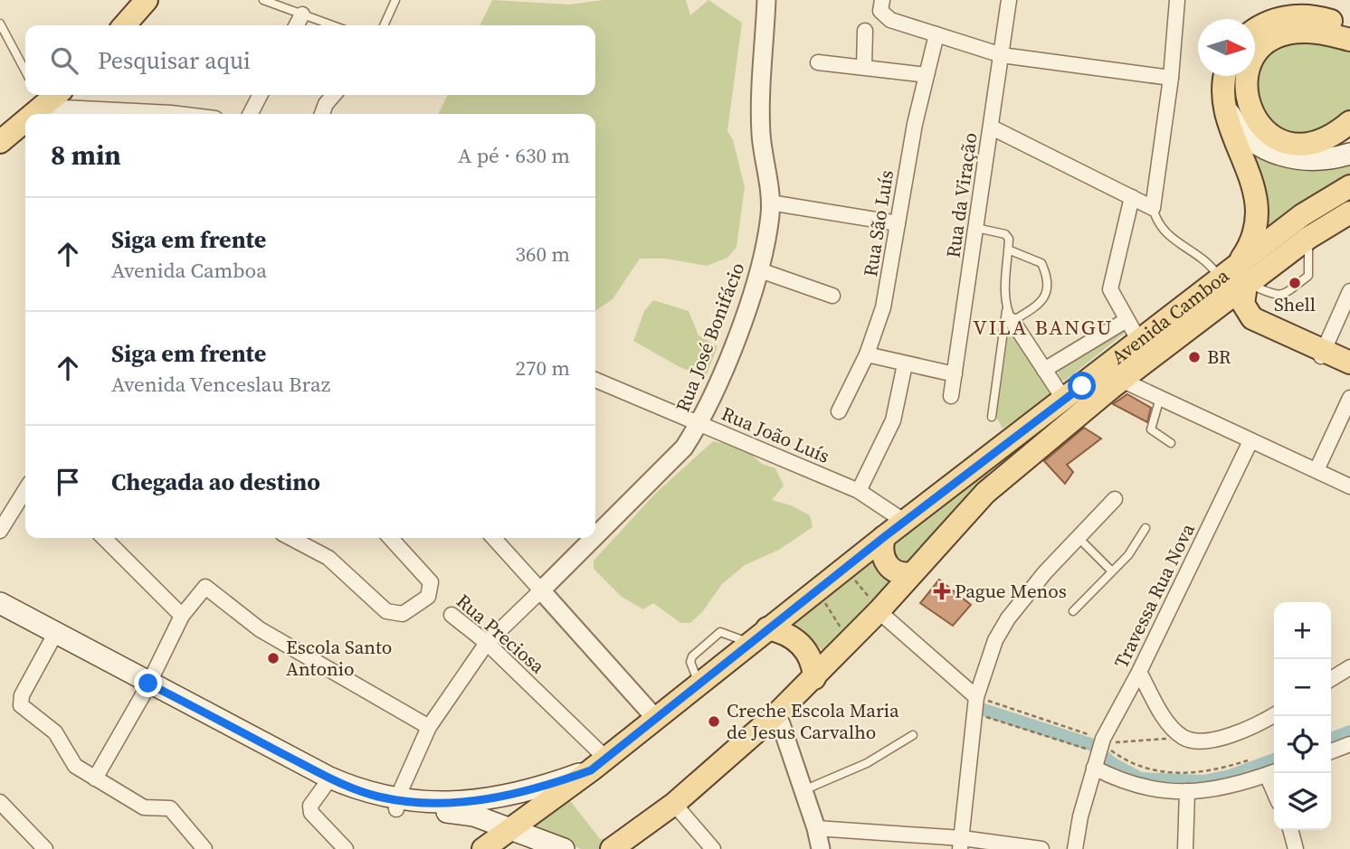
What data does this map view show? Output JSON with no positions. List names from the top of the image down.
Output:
{
  "streets": {
    "main road": ["Avenida Camboa"],
    "street": [
      "Rua da Viração",
      "Rua São Luís",
      "Rua José Bonifácio",
      "Rua João Luís",
      "Travessa Rua Nova",
      "Rua Preciosa"
    ]
  },
  "crossings": [
    ["Avenida Camboa", "Rua João Luís"],
    ["Avenida Camboa", "Rua Preciosa"],
    ["Rua José Bonifácio", "Rua João Luís"]
  ],
  "districts": ["VILA BANGU"],
  "places": {
    "other": [
      "Shell",
      "BR",
      "Escola Santo Antonio",
      "Creche Escola Maria de Jesus Carvalho"
    ],
    "health": ["Pague Menos"]
  },
  "north": "right",
  "page": {
    "search": "Pesquisar aqui",
    "heading": ["8 min", "A pé · 630 m"],
    "list": [
      ["Siga em frente", "Avenida Camboa", "360 m"],
      ["Siga em frente", "Avenida Venceslau Braz", "270 m"],
      "Chegada ao destino"
    ],
    "map_buttons": ["+", "−"]
  }
}
